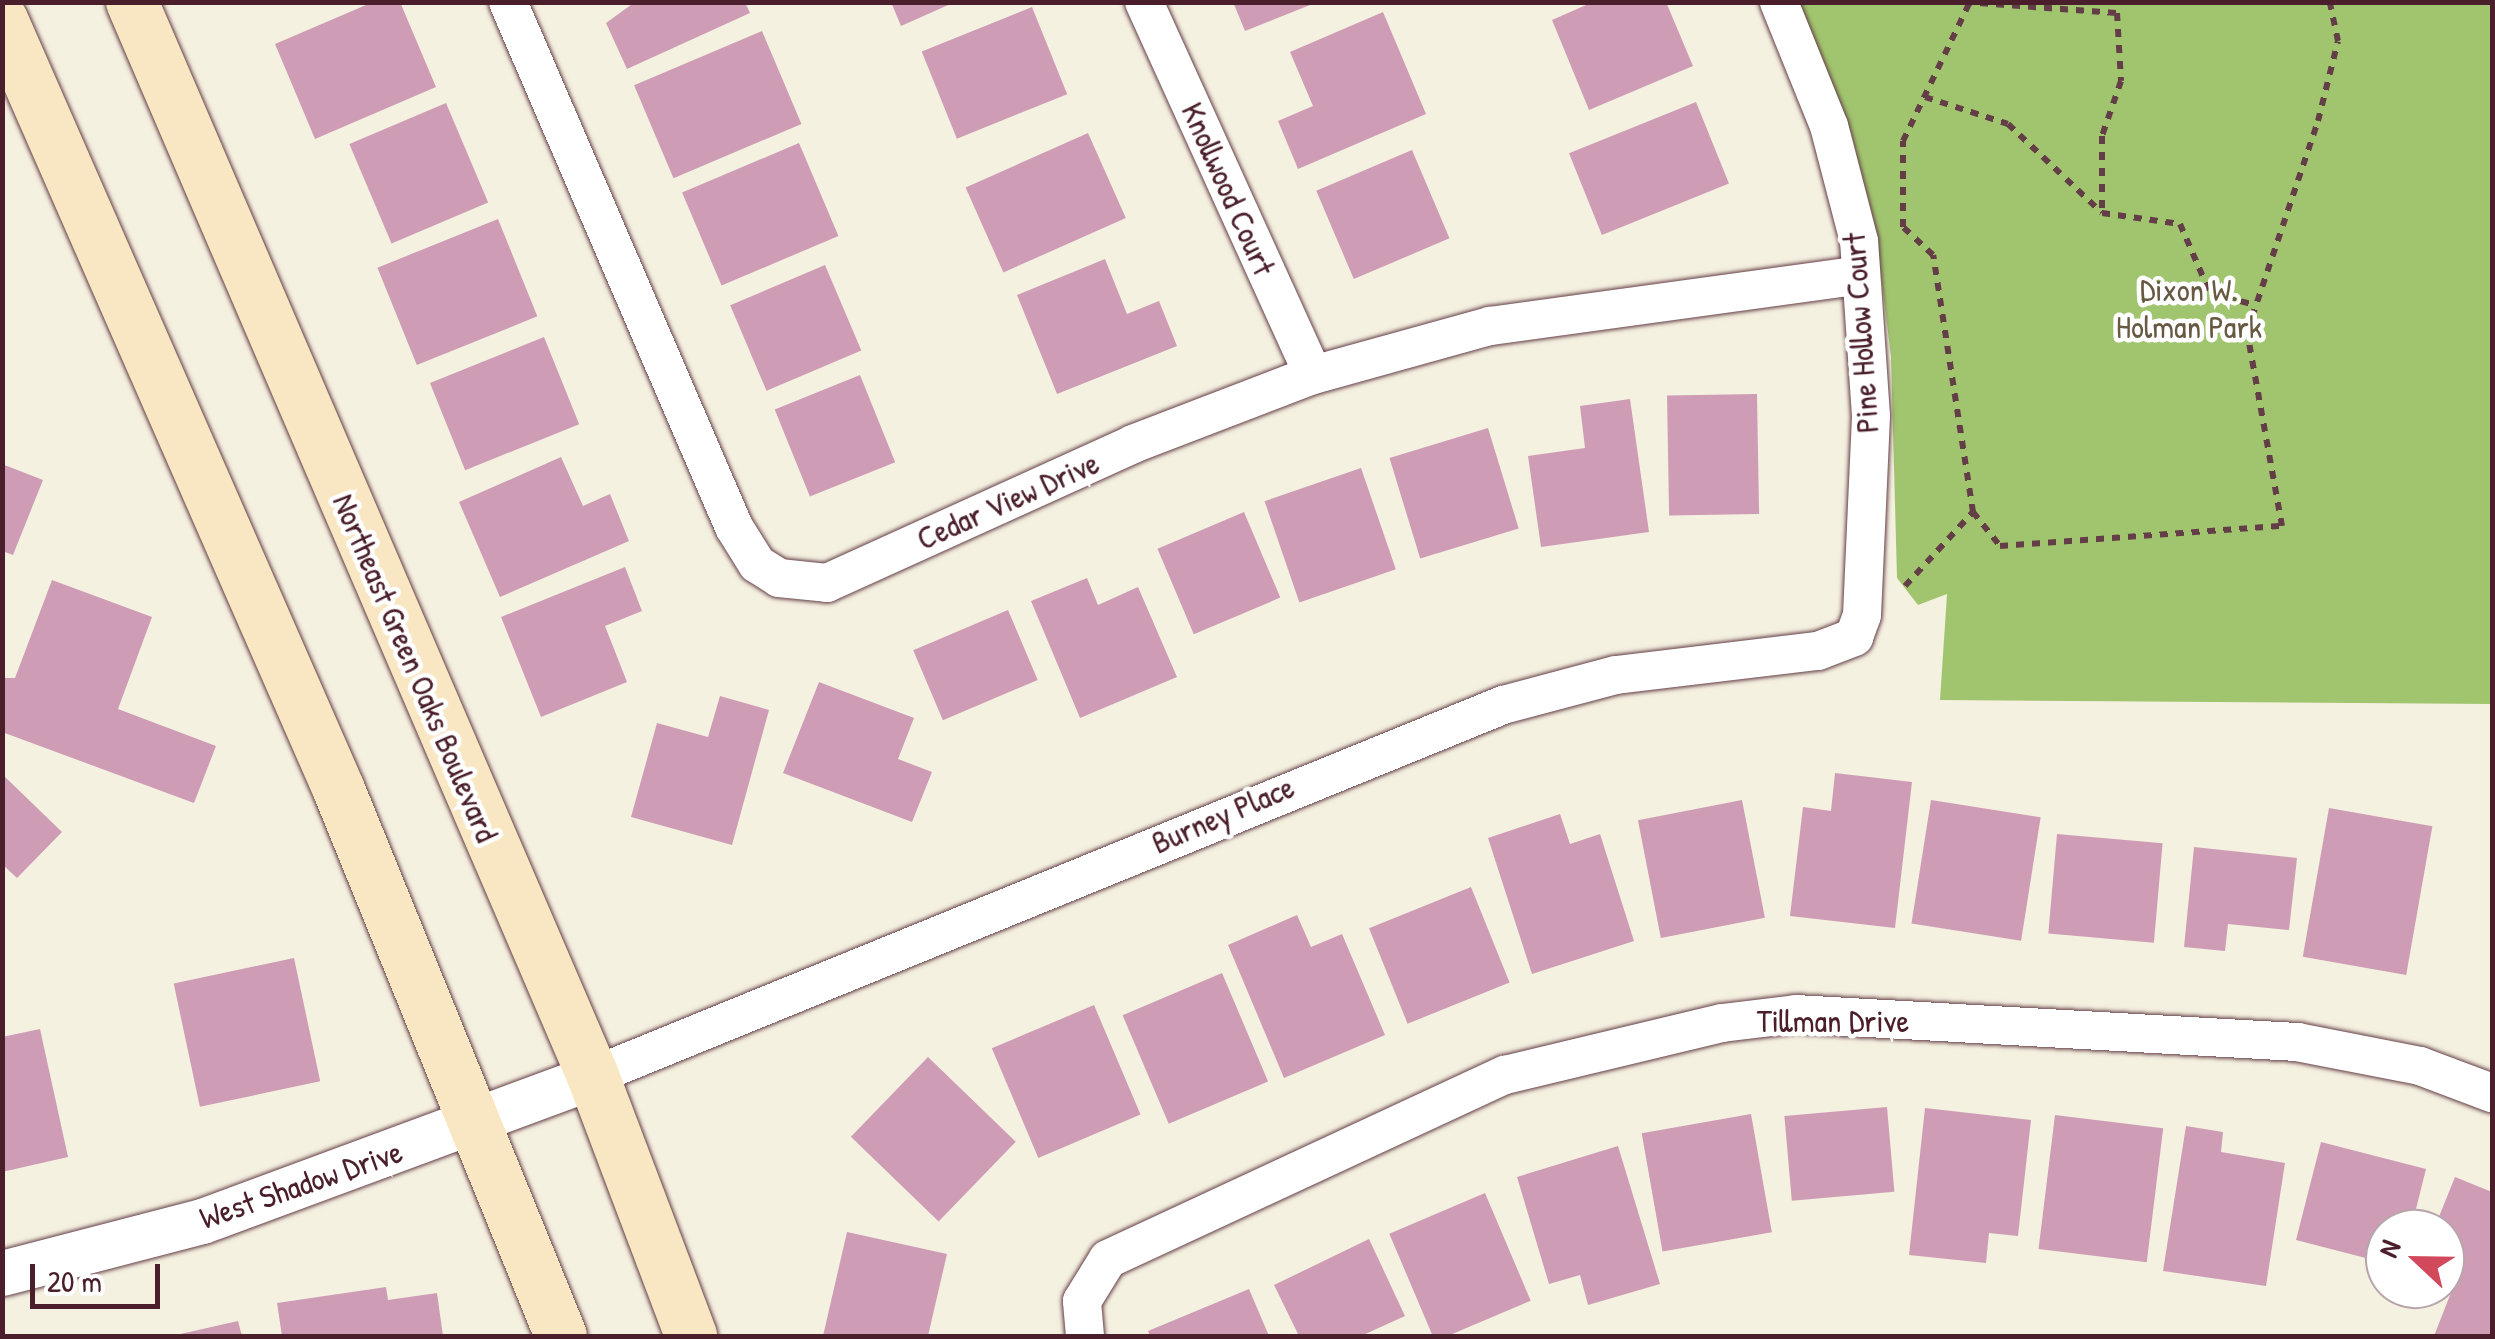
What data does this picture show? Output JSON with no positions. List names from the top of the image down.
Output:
{
  "streets": {
    "main road": ["Northeast Green Oaks Boulevard"],
    "street": [
      "Knollwood Court",
      "Pine Hollow Court",
      "Cedar View Drive",
      "Burney Place",
      "Tillman Drive",
      "West Shadow Drive"
    ]
  },
  "crossings": [
    ["Knollwood Court", "Cedar View Drive"],
    ["Pine Hollow Court", "Cedar View Drive"],
    ["Pine Hollow Court", "Burney Place"],
    ["Northeast Green Oaks Boulevard", "Burney Place"],
    ["Northeast Green Oaks Boulevard", "West Shadow Drive"],
    ["Burney Place", "West Shadow Drive"]
  ],
  "parks": ["Dixon W. Holman Park"],
  "scale_bar": "20 m",
  "north": "left"
}
